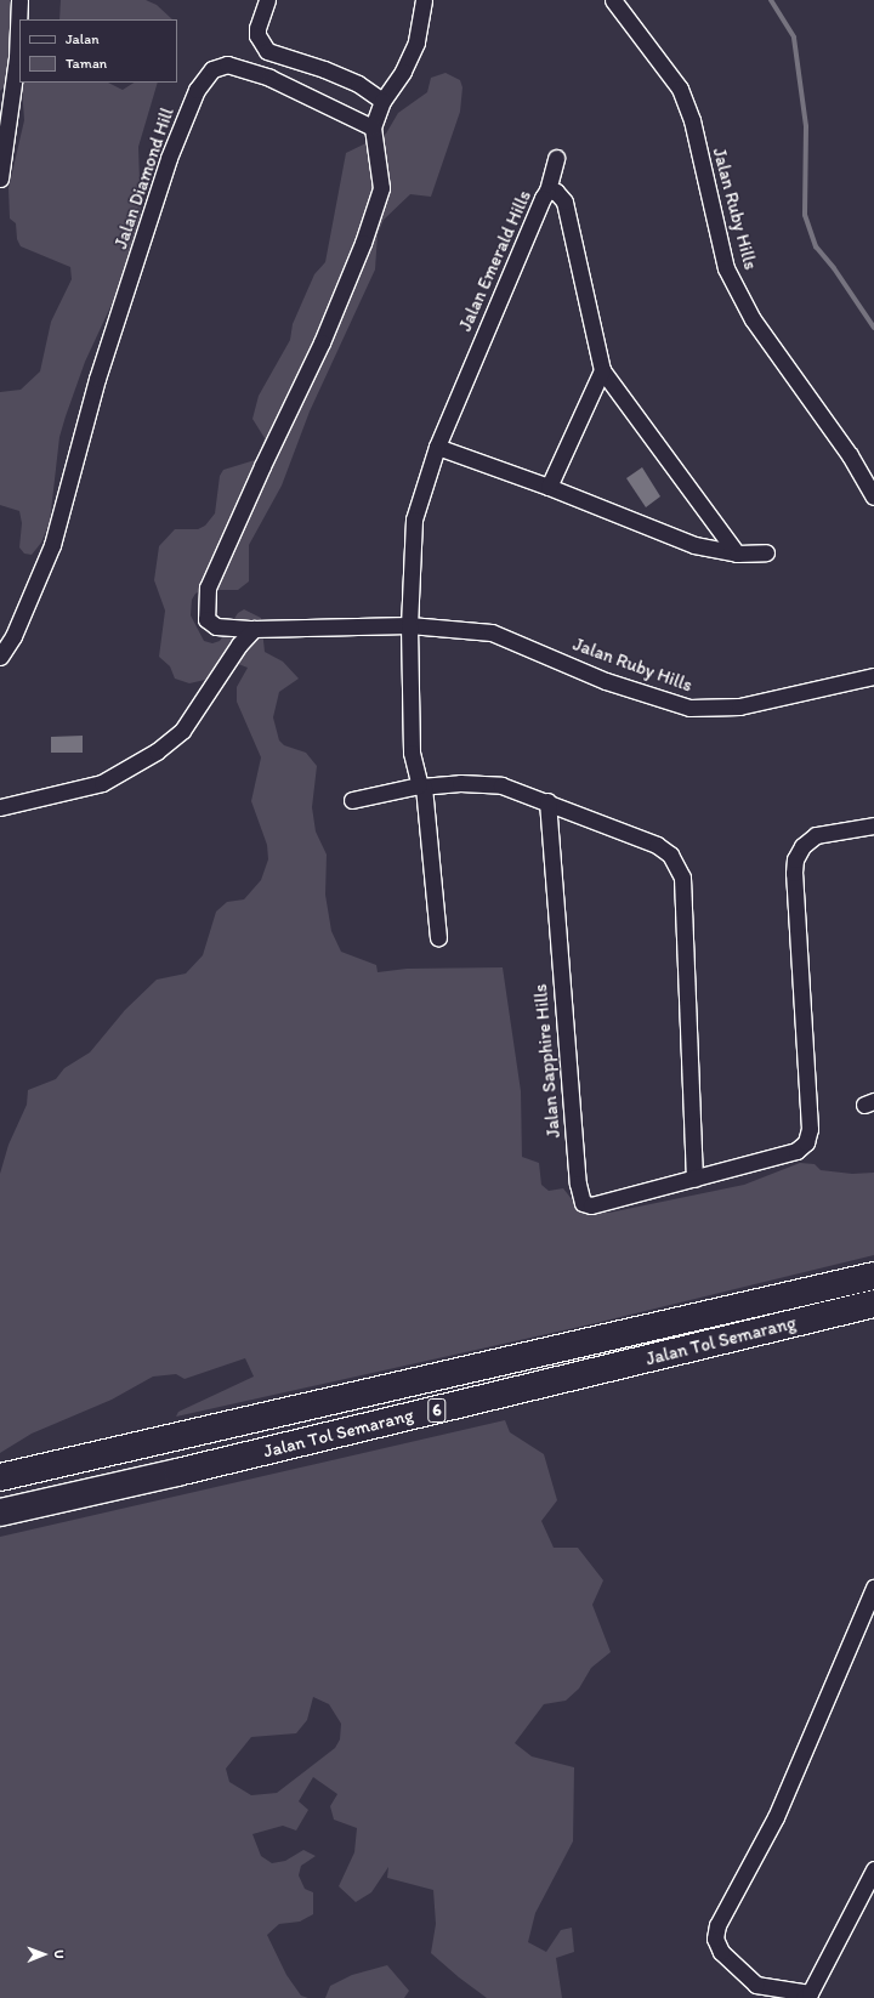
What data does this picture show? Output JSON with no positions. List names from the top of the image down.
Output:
{
  "streets": {
    "highway": ["Jalan Tol Semarang", "6"],
    "street": [
      "Jalan Diamond Hill",
      "Jalan Ruby Hills",
      "Jalan Emerald Hills",
      "Jalan Sapphire Hills"
    ]
  },
  "crossings": [
    ["Jalan Ruby Hills", "Jalan Emerald Hills"]
  ],
  "legend": ["Jalan", "Taman"],
  "north": "right"
}
